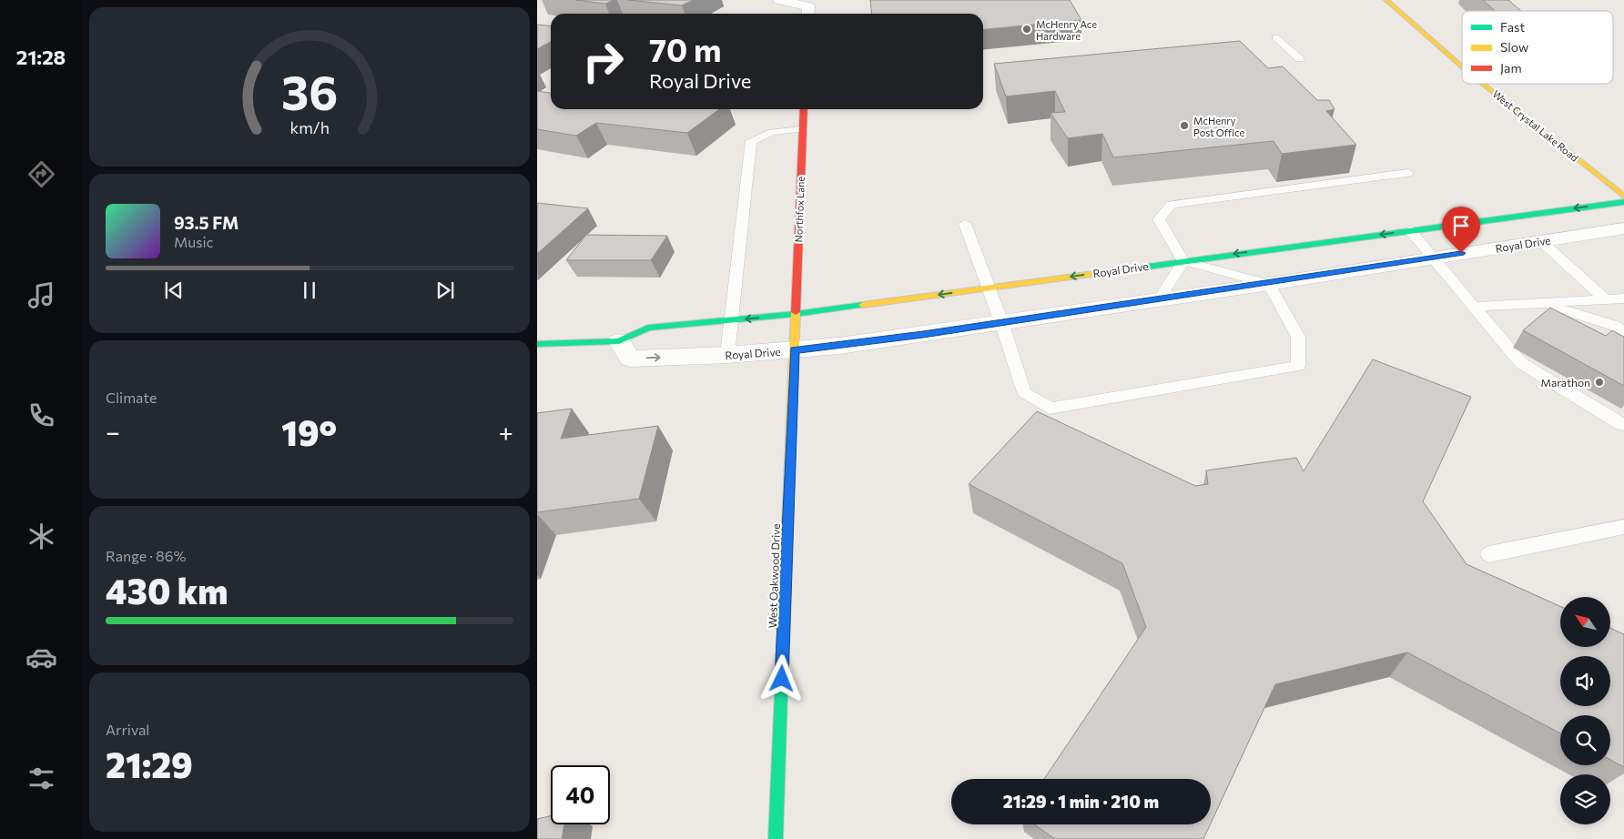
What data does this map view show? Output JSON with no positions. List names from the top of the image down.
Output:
{
  "streets": {
    "street": [
      "West Crystal Lake Road",
      "Northfox Lane",
      "Royal Drive",
      "West Oakwood Drive"
    ]
  },
  "crossings": [
    ["Northfox Lane", "Royal Drive"],
    ["Northfox Lane", "West Oakwood Drive"],
    ["Royal Drive", "West Oakwood Drive"]
  ],
  "places": ["McHenry Ace Hardware", "McHenry Post Office", "Marathon"],
  "legend": ["Fast", "Slow", "Jam"],
  "north": "top left",
  "page": {
    "tabs": "21:28",
    "turn": ["70 m", "Royal Drive"],
    "song": ["93.5 FM", "Music"],
    "tile": [
      "Climate",
      ["Range · 86%", "430 km"],
      ["Arrival", "21:29"]
    ],
    "heat": ["−", "19°", "+"],
    "limit": "40",
    "trip": "21:29 · 1 min · 210 m",
    "gauge": ["36", "km/h"]
  }
}
